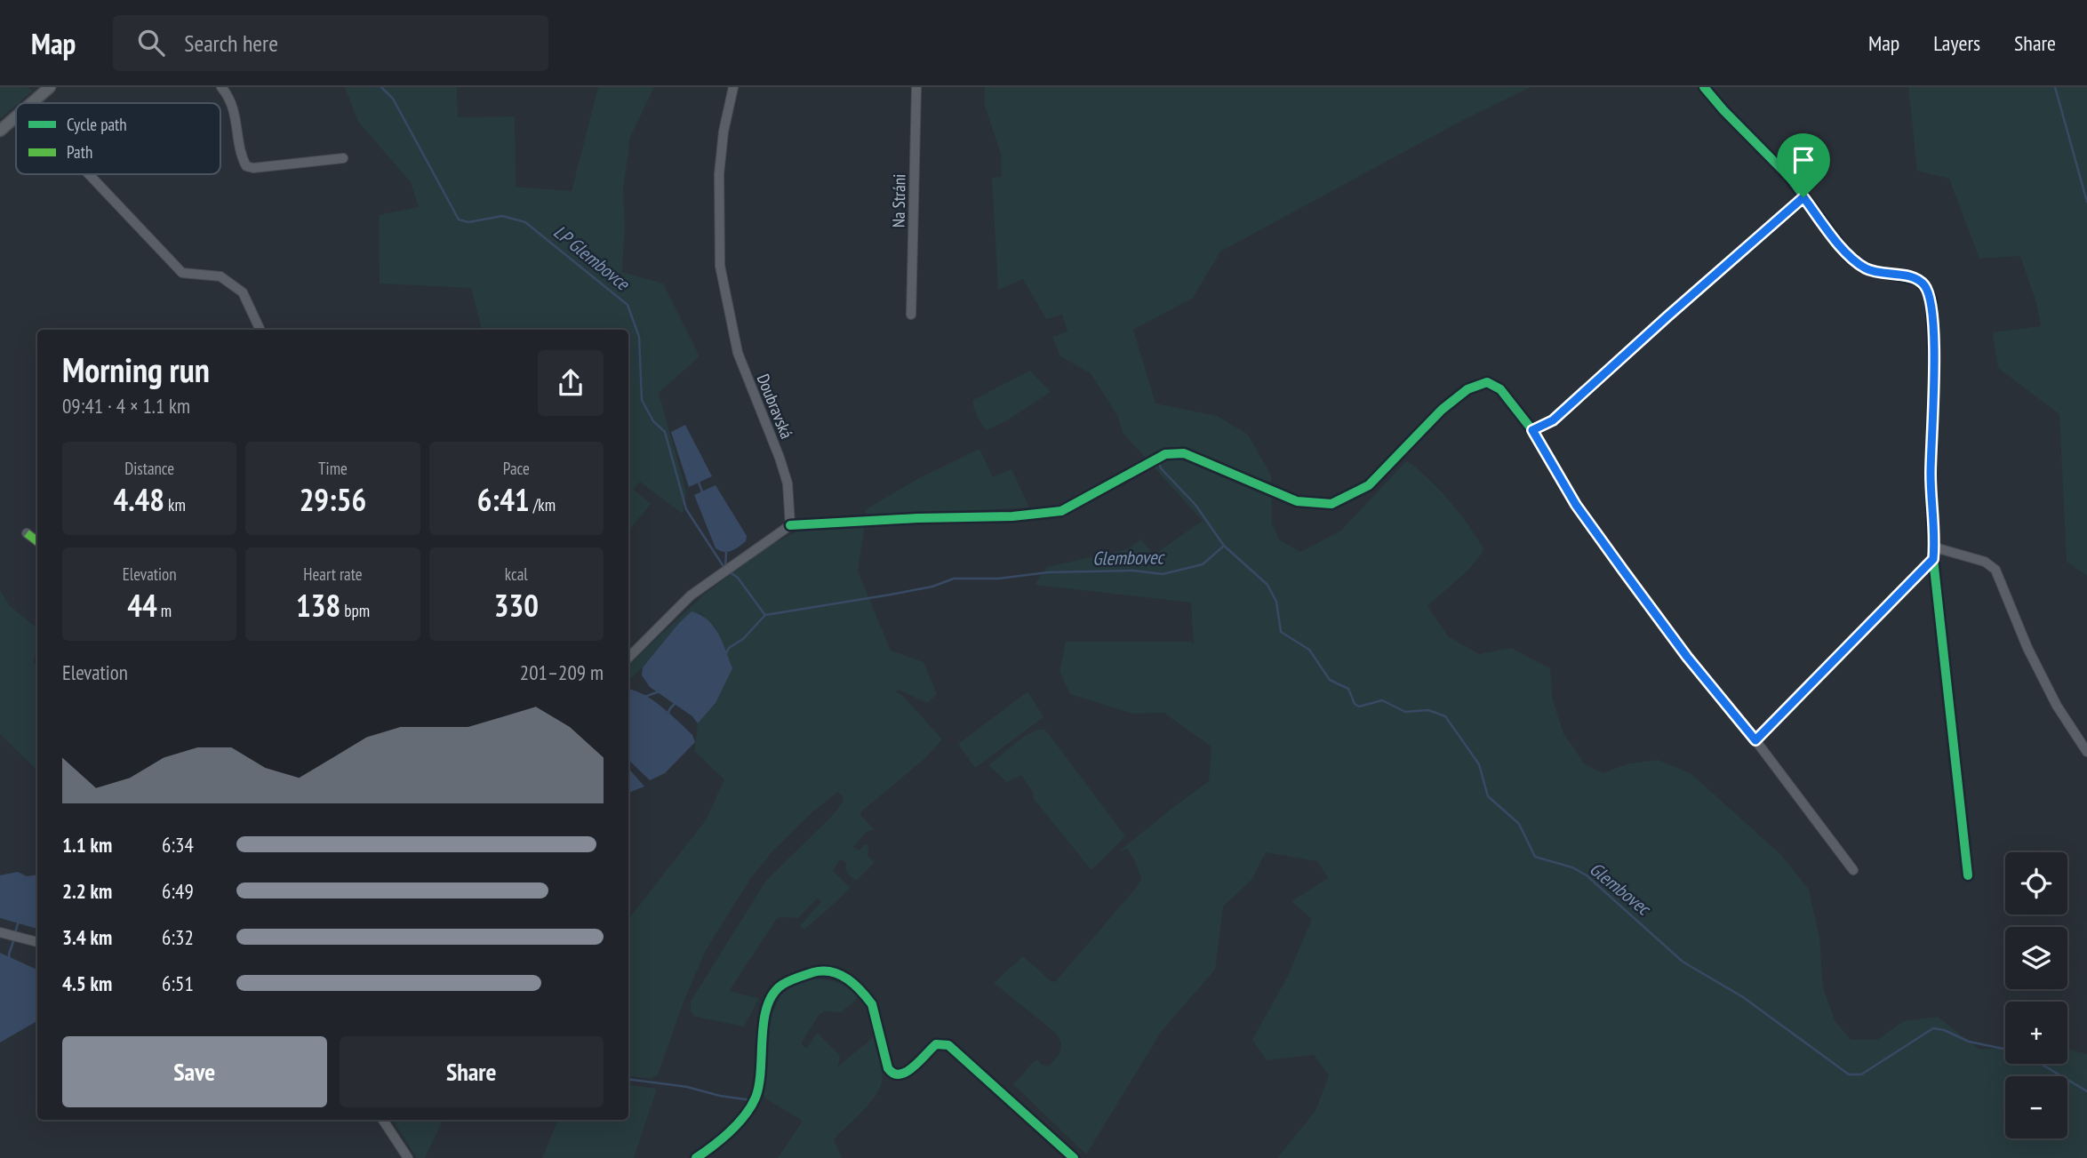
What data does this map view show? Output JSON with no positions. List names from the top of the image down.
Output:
{
  "streets": {
    "street": ["Na Stráni", "Doubravská"]
  },
  "water": ["LP Glembovce", "Glembovec"],
  "legend": ["Cycle path", "Path"],
  "page": {
    "header": "Map",
    "search": "Search here",
    "nav": ["Map", "Layers", "Share"],
    "heading": ["Morning run", "09:41 · 4 × 1.1 km"],
    "stats": [
      ["Distance", "4.48 km"],
      ["Time", "29:56"],
      ["Pace", "6:41 /km"],
      ["Elevation", "44 m"],
      ["Heart rate", "138 bpm"],
      ["kcal", "330"]
    ],
    "chart": ["Elevation", "201–209 m"],
    "list": [
      {
        "name": "1.1 km",
        "note": "6:34"
      },
      {
        "name": "2.2 km",
        "note": "6:49"
      },
      {
        "name": "3.4 km",
        "note": "6:32"
      },
      {
        "name": "4.5 km",
        "note": "6:51"
      }
    ],
    "map_buttons": ["+", "−"],
    "buttons": ["Save", "Share"]
  }
}
